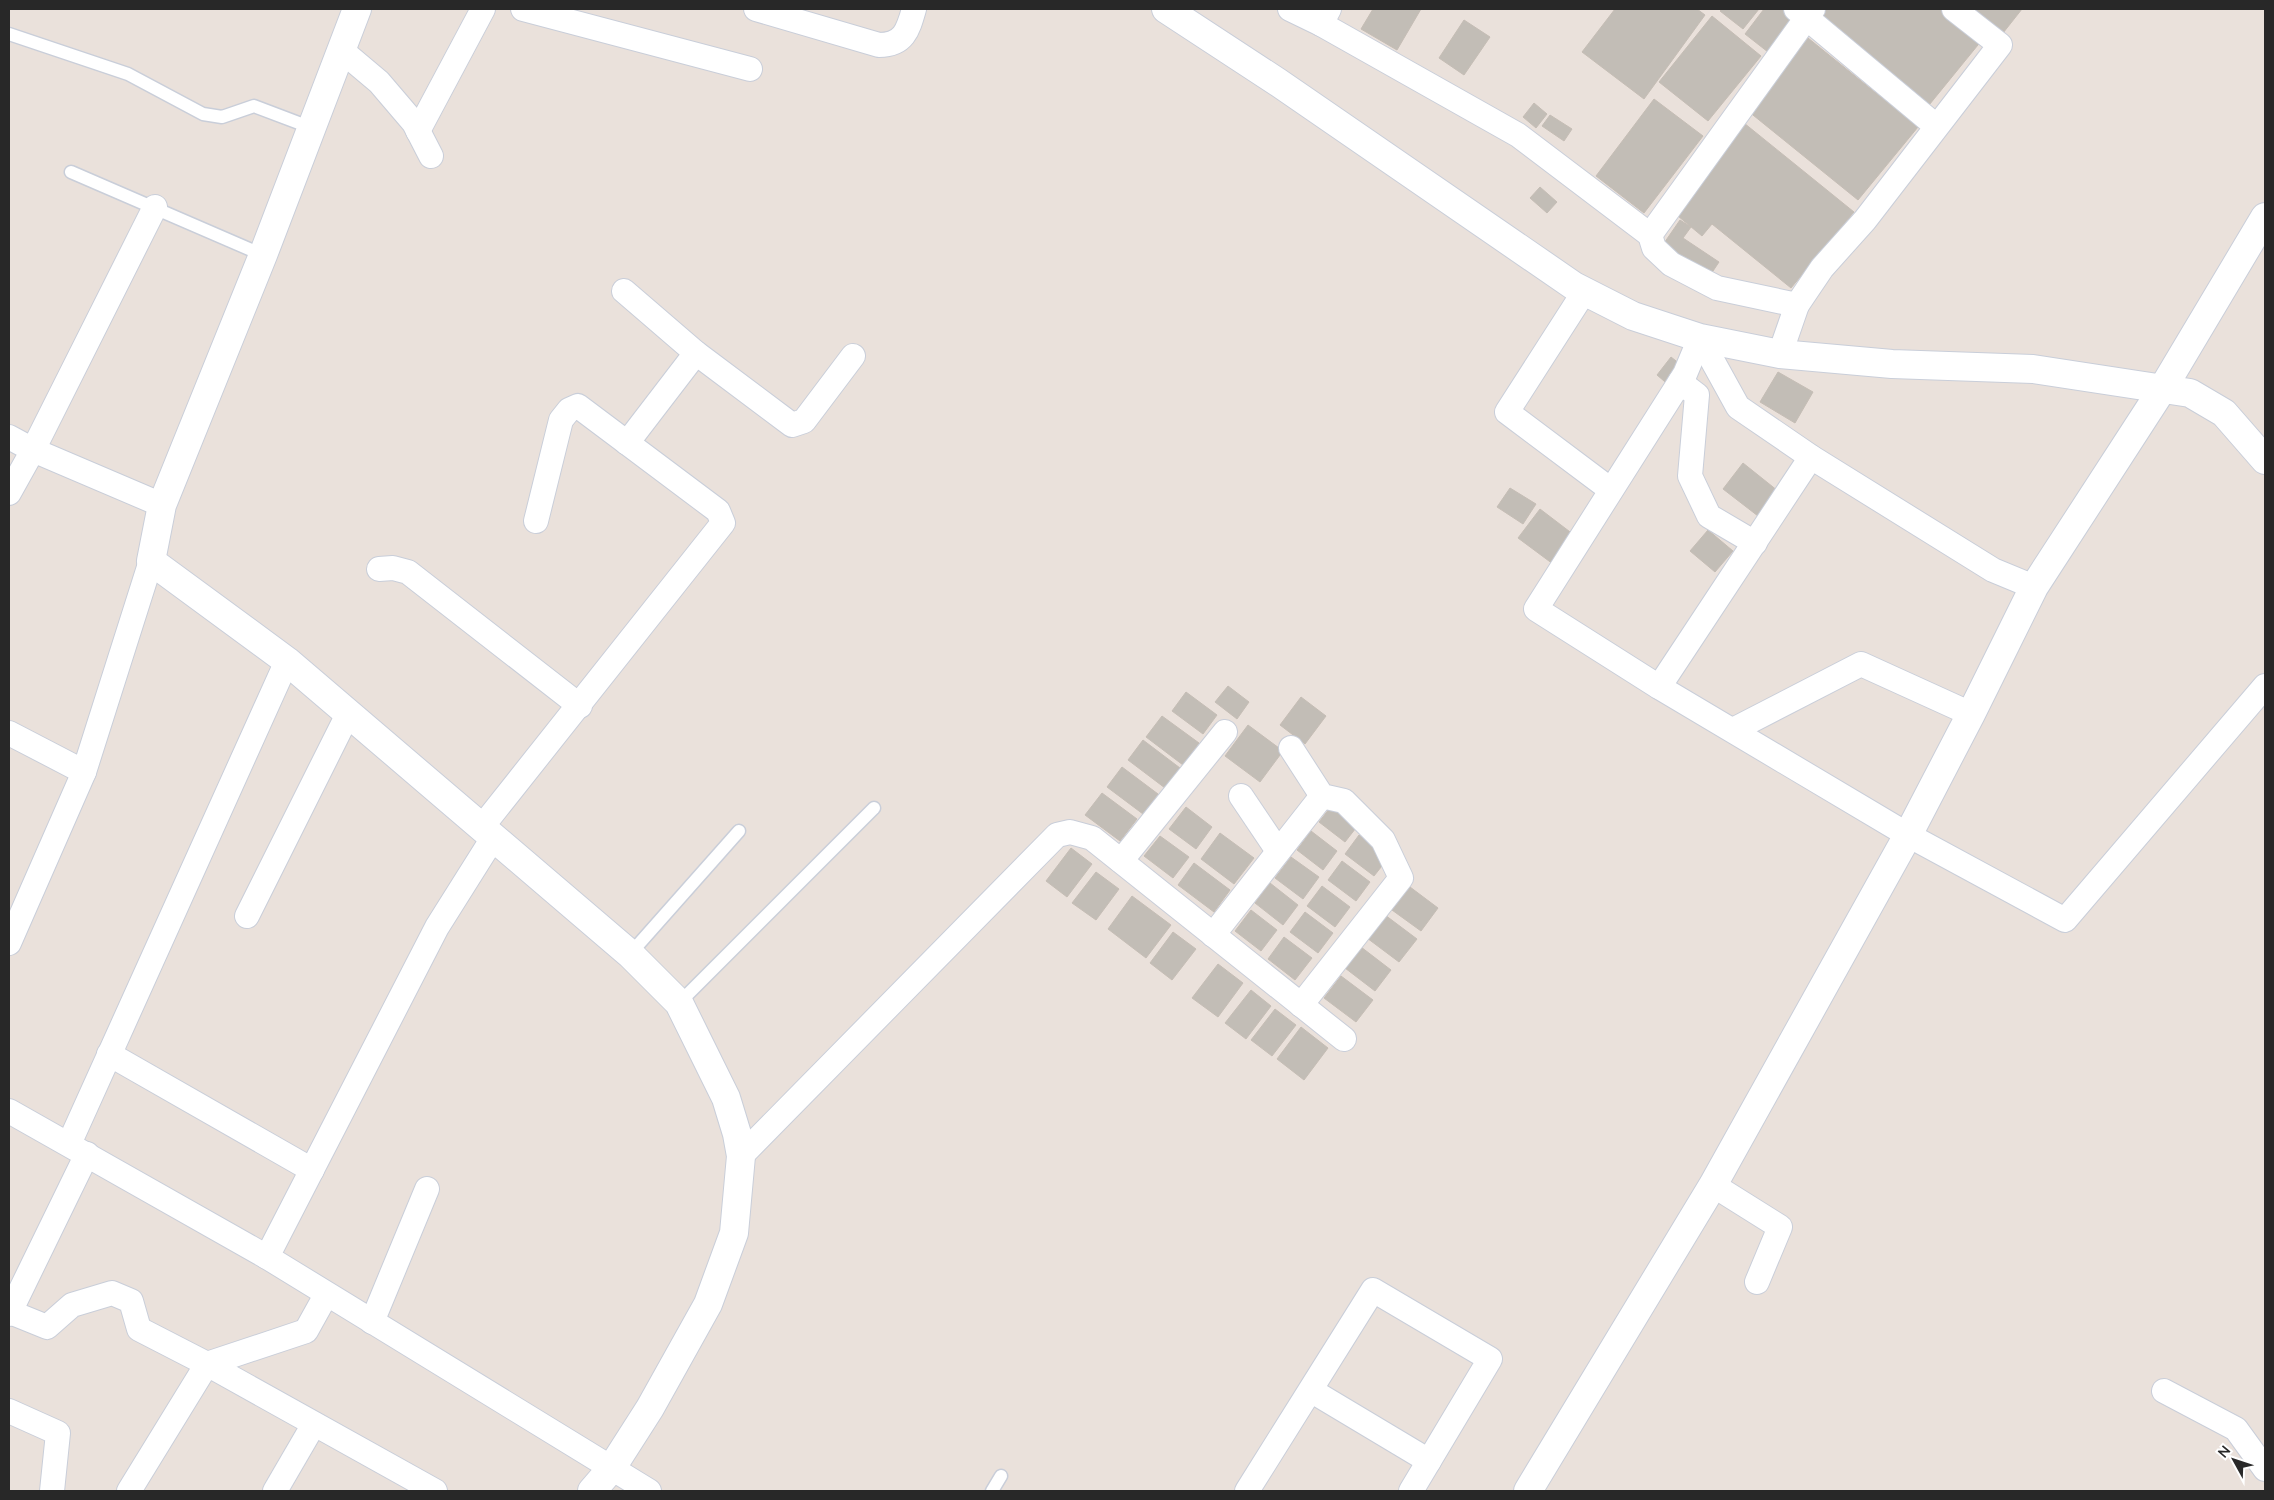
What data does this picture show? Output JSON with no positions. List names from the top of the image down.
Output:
{
  "north": "top left"
}
